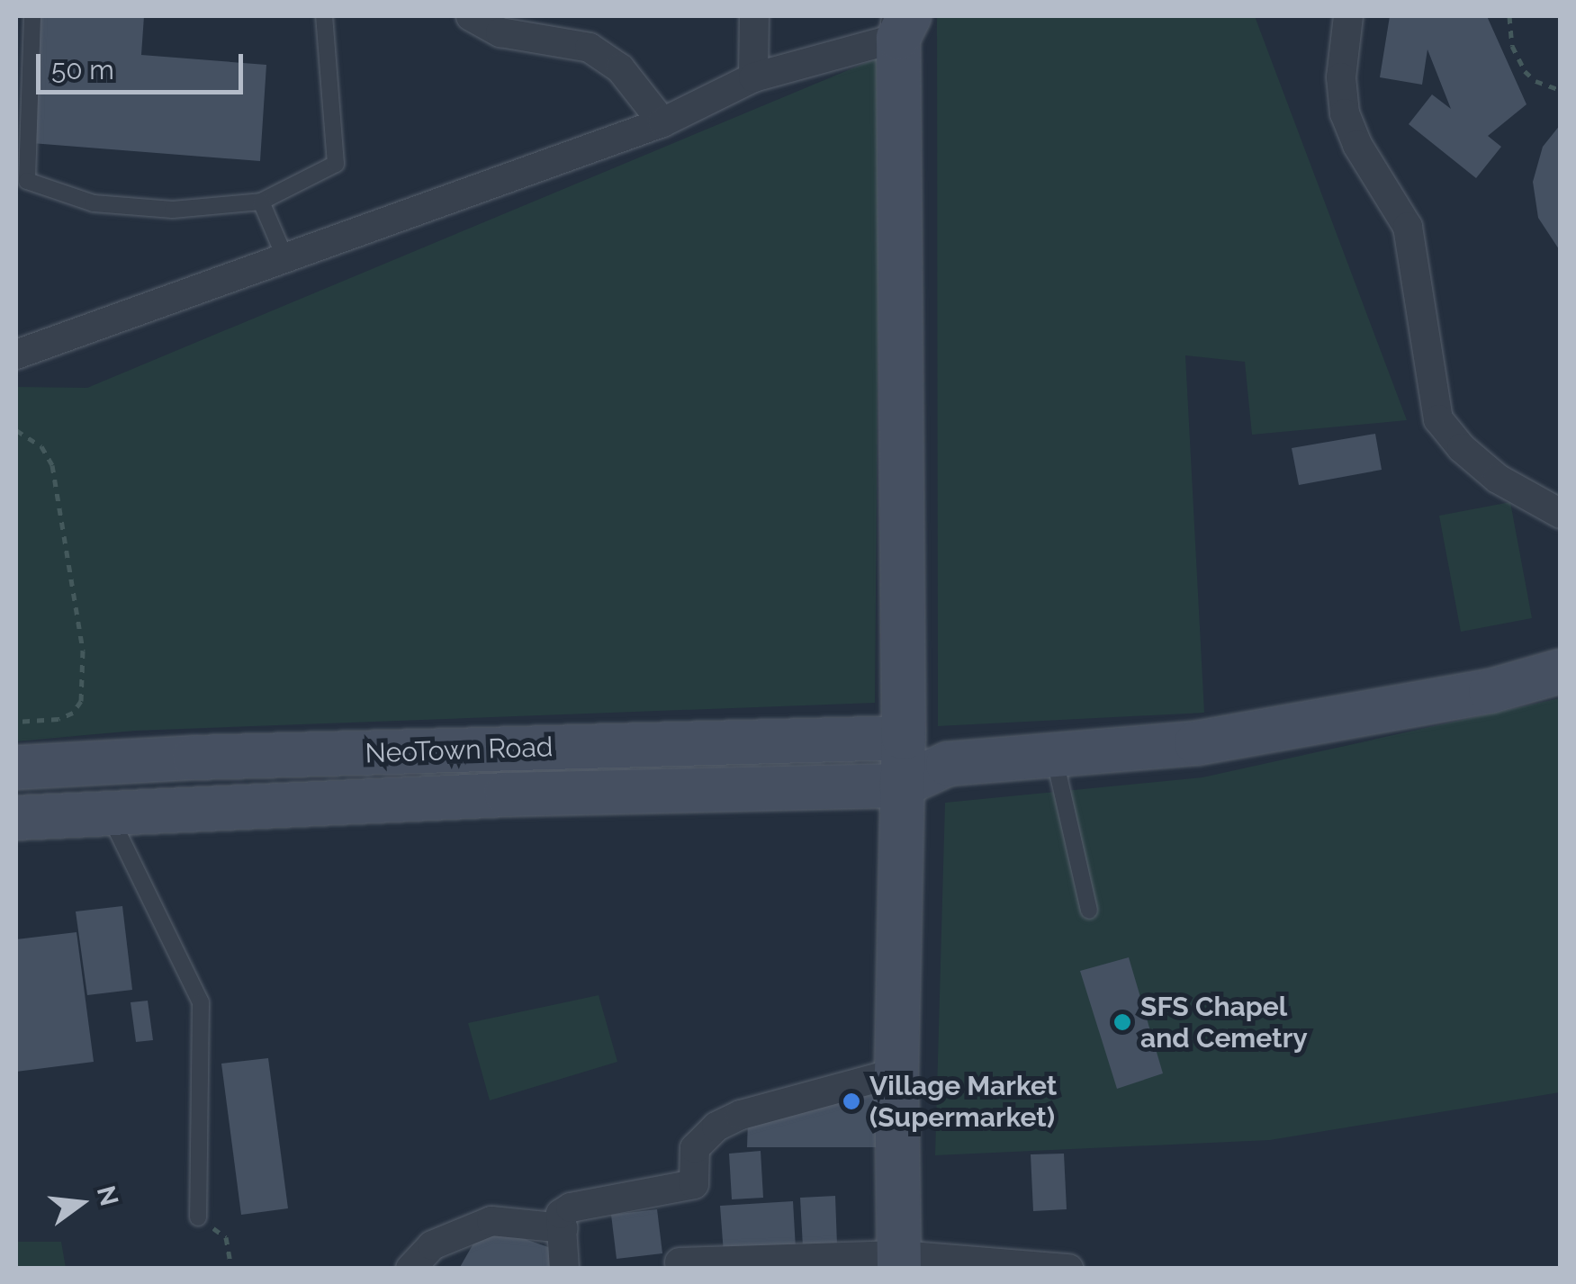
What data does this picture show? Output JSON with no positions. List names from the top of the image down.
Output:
{
  "streets": {
    "street": ["NeoTown Road"]
  },
  "places": ["SFS Chapel and Cemetry", "Village Market (Supermarket)"],
  "scale_bar": "50 m",
  "north": "right"
}
